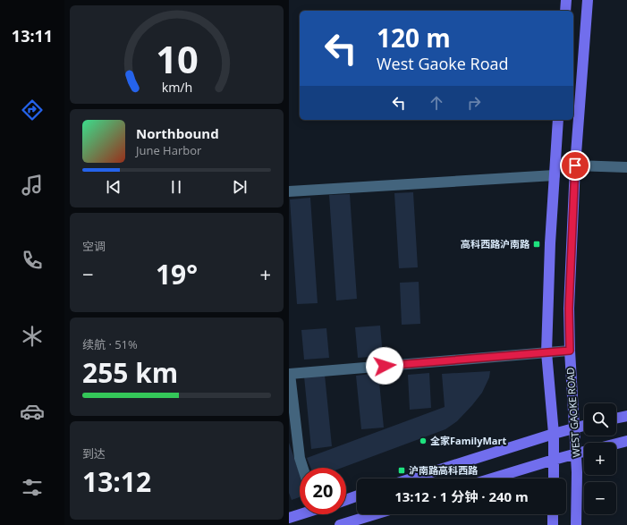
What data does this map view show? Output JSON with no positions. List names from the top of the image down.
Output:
{
  "streets": {
    "main road": ["WEST GAOKE ROAD"]
  },
  "places": {
    "transit": ["高科西路沪南路", "沪南路高科西路"],
    "other": ["全家FamilyMart"]
  },
  "page": {
    "tabs": "13:11",
    "turn": ["120 m", "West Gaoke Road"],
    "song": ["Northbound", "June Harbor"],
    "tile": [
      "空调",
      ["续航 · 51%", "255 km"],
      ["到达", "13:12"]
    ],
    "heat": ["−", "19°", "+"],
    "map_buttons": ["+", "−"],
    "limit": "20",
    "trip": "13:12 · 1 分钟 · 240 m",
    "gauge": ["10", "km/h"]
  }
}
